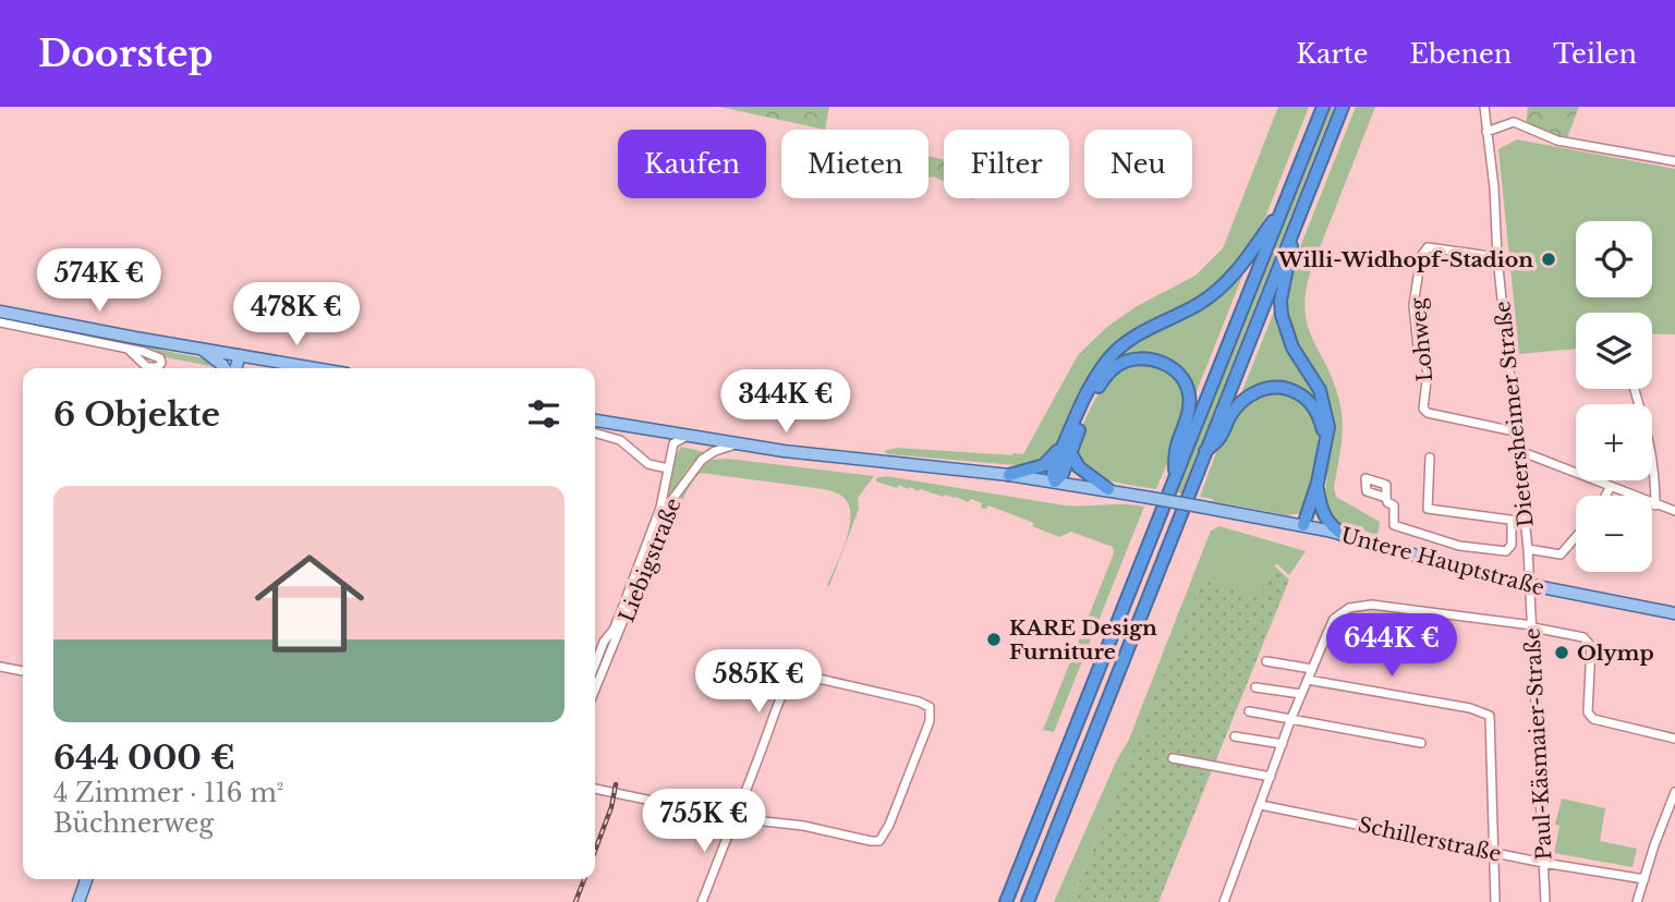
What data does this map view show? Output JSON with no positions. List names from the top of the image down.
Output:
{
  "streets": {
    "main road": ["Untere Hauptstraße"],
    "street": [
      "Lohweg",
      "Dietersheimer Straße",
      "Liebigstraße",
      "Paul-Käsmaier-Straße",
      "Schillerstraße"
    ]
  },
  "crossings": [
    ["Lohweg", "Dietersheimer Straße"],
    ["Dietersheimer Straße", "Untere Hauptstraße"],
    ["Dietersheimer Straße", "Paul-Käsmaier-Straße"],
    ["Liebigstraße", "Untere Hauptstraße"],
    ["Untere Hauptstraße", "Paul-Käsmaier-Straße"],
    ["Paul-Käsmaier-Straße", "Schillerstraße"]
  ],
  "places": ["Willi-Widhopf-Stadion", "KARE Design Furniture", "Olymp"],
  "page": {
    "header": "Doorstep",
    "nav": ["Karte", "Ebenen", "Teilen"],
    "chip": [
      "Kaufen",
      "Mieten",
      "Filter",
      "Neu"
    ],
    "map_buttons": ["+", "−"],
    "price": [
      "574K €",
      "478K €",
      "344K €",
      "644K €",
      "585K €",
      "755K €"
    ],
    "heading": "6 Objekte",
    "list": [
      {
        "name": "644 000 €",
        "note": "4 Zimmer · 116 m² · Büchnerweg"
      }
    ]
  }
}
